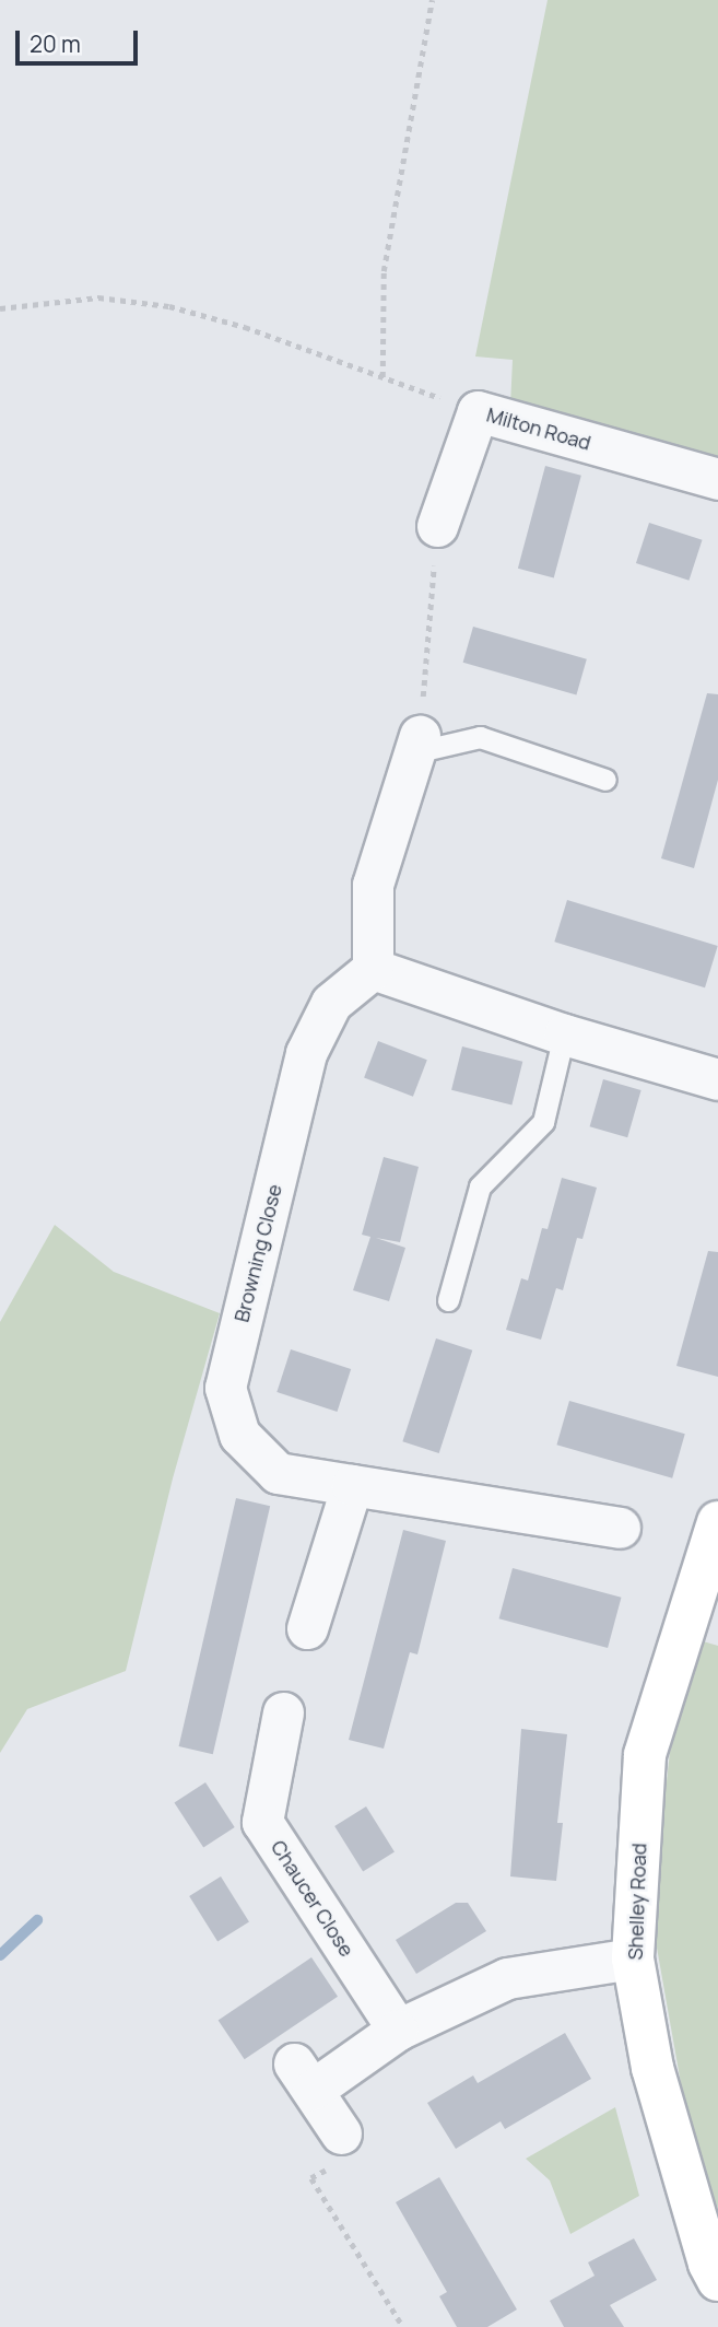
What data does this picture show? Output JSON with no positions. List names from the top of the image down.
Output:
{
  "streets": {
    "street": [
      "Milton Road",
      "Browning Close",
      "Chaucer Close",
      "Shelley Road"
    ]
  },
  "scale_bar": "20 m"
}
